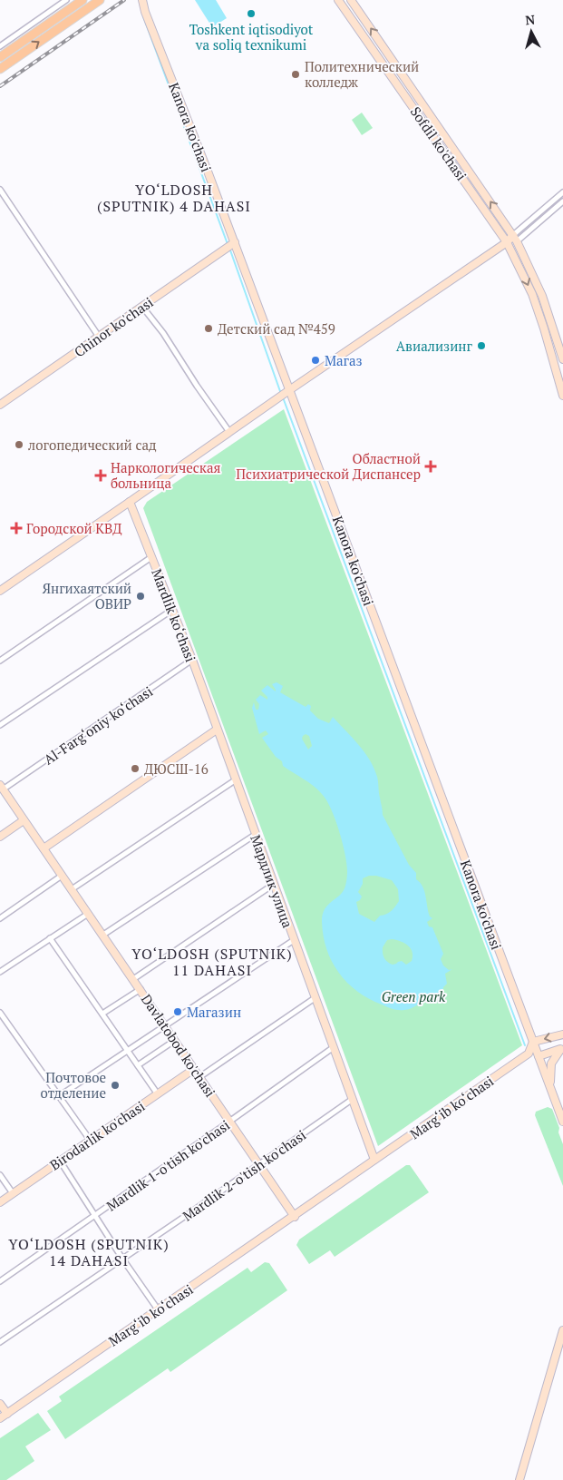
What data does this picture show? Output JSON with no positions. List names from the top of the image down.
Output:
{
  "streets": {
    "street": [
      "Kanora ko'chasi",
      "Sofdil ko'chasi",
      "Chinor ko'chasi",
      "Mardlik ko‘chasi",
      "Al-Farg‘oniy ko‘chasi",
      "Мардлик улица",
      "Davlatobod ko'chasi",
      "Marg‘ib ko‘chasi",
      "Birodarlik ko'chasi",
      "Mardlik 1-o'tish ko'chasi",
      "Mardlik 2-o'tish ko'chasi"
    ]
  },
  "crossings": [
    ["Kanora ko'chasi", "Chinor ko'chasi"],
    ["Mardlik ko‘chasi", "Al-Farg‘oniy ko‘chasi"],
    ["Mardlik ko‘chasi", "Мардлик улица"],
    ["Al-Farg‘oniy ko‘chasi", "Davlatobod ko'chasi"],
    ["Мардлик улица", "Marg‘ib ko‘chasi"],
    ["Мардлик улица", "Mardlik 1-o'tish ko'chasi"],
    ["Мардлик улица", "Mardlik 2-o'tish ko'chasi"],
    ["Davlatobod ko'chasi", "Marg‘ib ko‘chasi"],
    ["Davlatobod ko'chasi", "Birodarlik ko'chasi"],
    ["Davlatobod ko'chasi", "Mardlik 1-o'tish ko'chasi"],
    ["Davlatobod ko'chasi", "Mardlik 2-o'tish ko'chasi"]
  ],
  "districts": ["YO‘LDOSH (SPUTNIK) 4 DAHASI", "YO‘LDOSH (SPUTNIK) 11 DAHASI", "YO‘LDOSH (SPUTNIK) 14 DAHASI"],
  "parks": ["Green park"],
  "places": {
    "other": [
      "Toshkent iqtisodiyot va soliq texnikumi",
      "Политехнический колледж",
      "Детский сад №459",
      "Авиализинг",
      "Магаз",
      "логопедический сад",
      "Янгихаятский ОВИР",
      "ДЮСШ-16",
      "Магазин",
      "Почтовое отделение"
    ],
    "health": ["Областной Психиатрической Диспансер", "Наркологическая больница", "Городской КВД"]
  },
  "north": "top"
}
